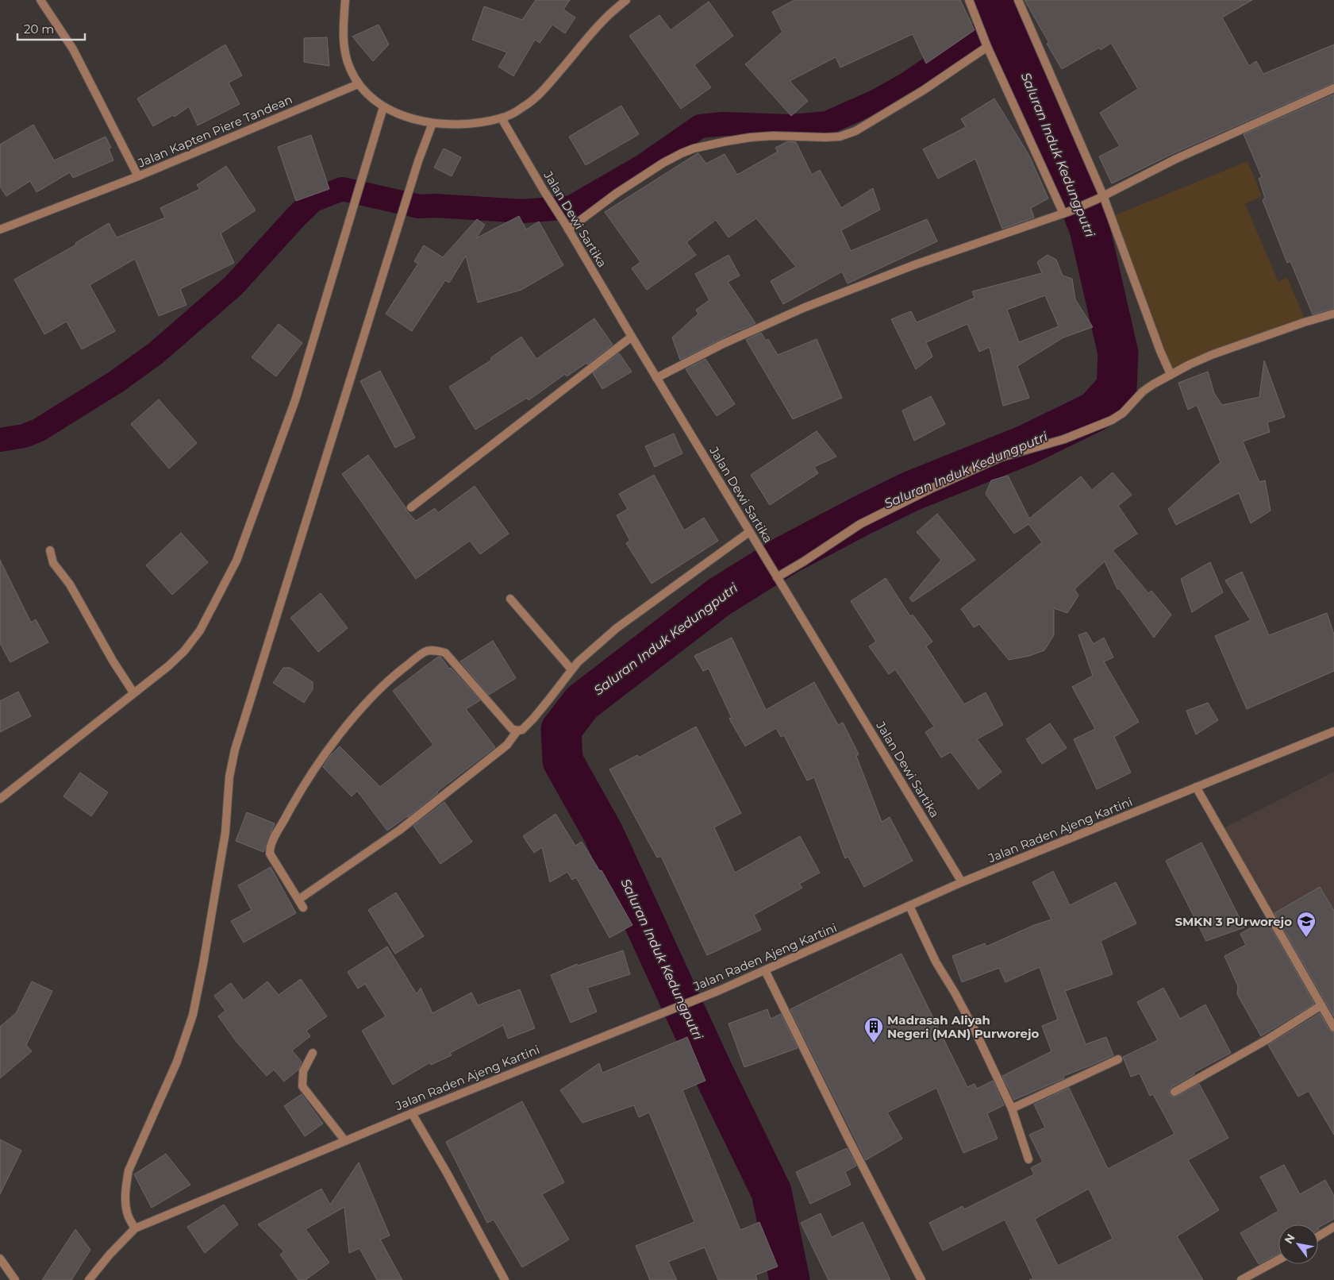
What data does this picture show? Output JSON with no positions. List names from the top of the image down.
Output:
{
  "streets": {
    "street": ["Jalan Kapten Piere Tandean", "Jalan Dewi Sartika", "Jalan Raden Ajeng Kartini"]
  },
  "crossings": [
    ["Jalan Dewi Sartika", "Jalan Raden Ajeng Kartini"]
  ],
  "water": ["Saluran Induk Kedungputri"],
  "places": {
    "school or university": ["SMKN 3 PUrworejo"],
    "building": ["Madrasah Aliyah Negeri (MAN) Purworejo"]
  },
  "scale_bar": "20 m",
  "north": "top left"
}
